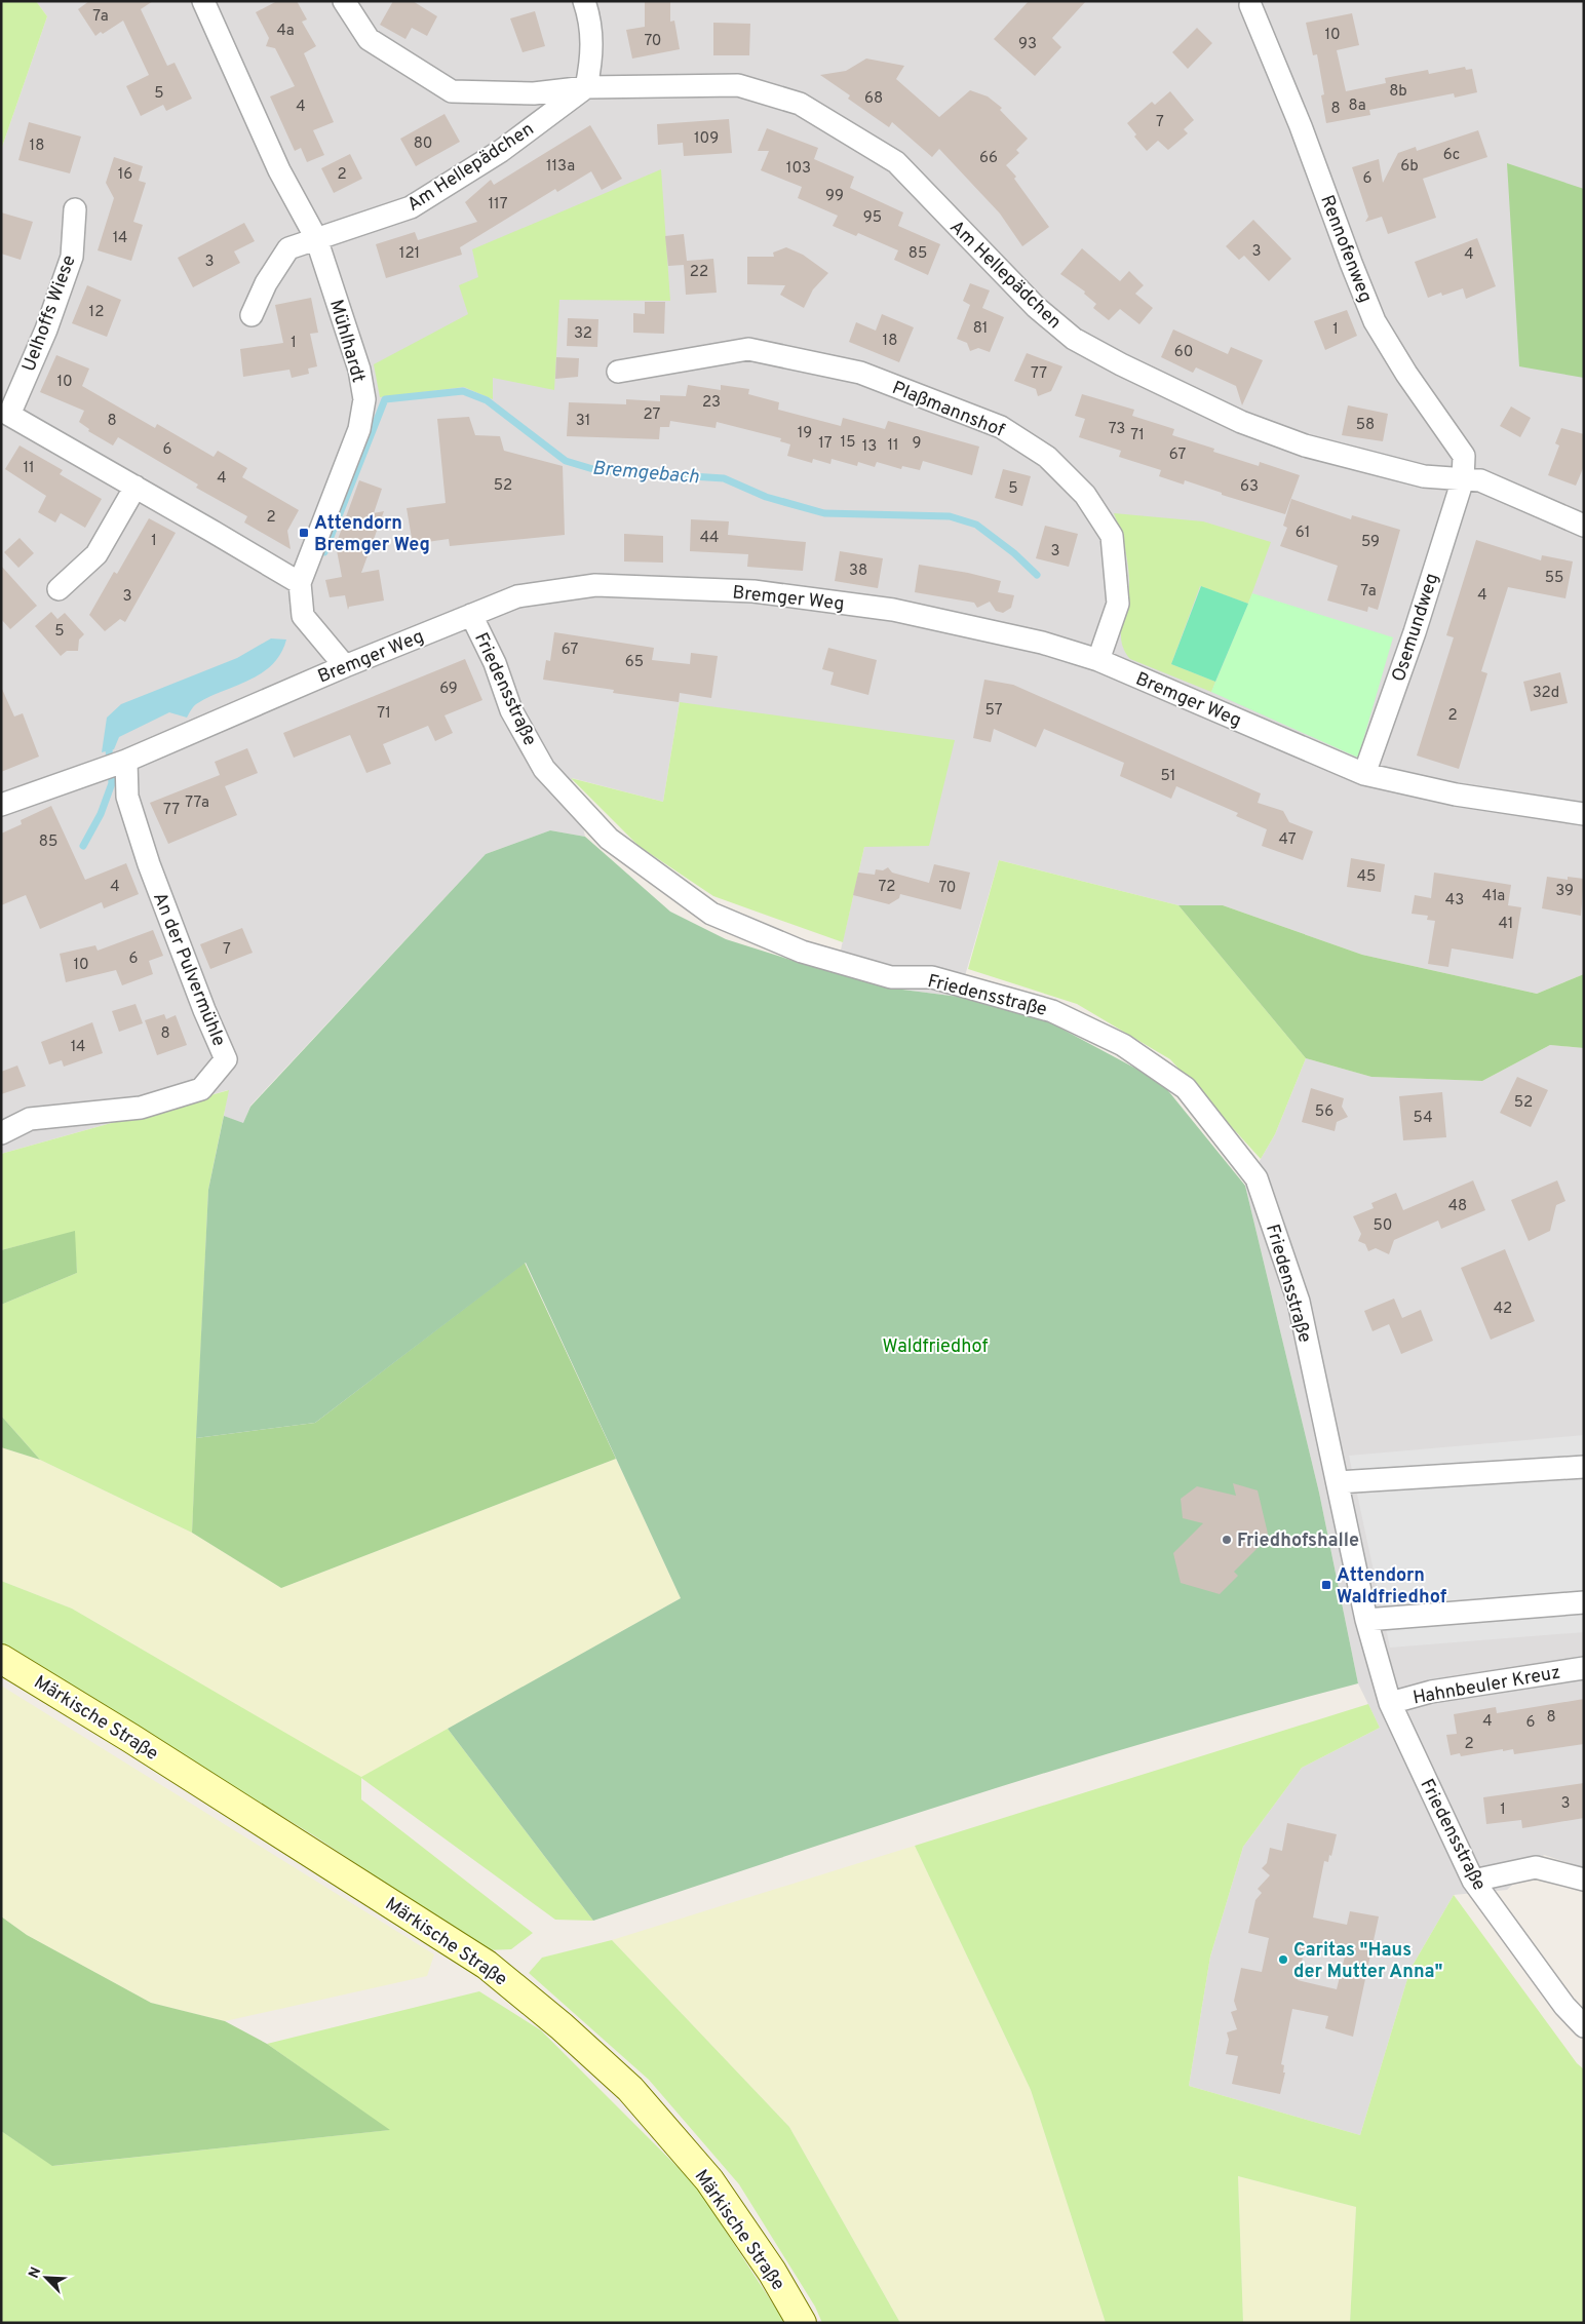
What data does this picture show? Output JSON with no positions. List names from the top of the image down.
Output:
{
  "streets": {
    "main road": ["Märkische Straße"],
    "street": [
      "Am Hellepädchen",
      "Rennofenweg",
      "Uelhoffs Wiese",
      "Mühlhardt",
      "Plaßmannshof",
      "Bremger Weg",
      "Osemundweg",
      "Friedensstraße",
      "An der Pulvermühle",
      "Hahnbeuler Kreuz"
    ]
  },
  "crossings": [
    ["Am Hellepädchen", "Rennofenweg"],
    ["Am Hellepädchen", "Mühlhardt"],
    ["Am Hellepädchen", "Osemundweg"],
    ["Rennofenweg", "Osemundweg"],
    ["Uelhoffs Wiese", "Mühlhardt"],
    ["Mühlhardt", "Bremger Weg"],
    ["Plaßmannshof", "Bremger Weg"],
    ["Bremger Weg", "Osemundweg"],
    ["Bremger Weg", "Friedensstraße"],
    ["Bremger Weg", "An der Pulvermühle"],
    ["Friedensstraße", "Hahnbeuler Kreuz"]
  ],
  "water": ["Bremgebach"],
  "parks": ["Waldfriedhof"],
  "places": {
    "transit": ["Attendorn Bremger Weg", "Attendorn Waldfriedhof"],
    "other": ["Friedhofshalle", "Caritas \"Haus der Mutter Anna\""]
  },
  "house_numbers": [
    "7a",
    "4a",
    "10",
    "70",
    "93",
    "8b",
    "5",
    "68",
    "8a",
    "4",
    "8",
    "7",
    "109",
    "80",
    "18",
    "6c",
    "66",
    "113a",
    "6b",
    "103",
    "16",
    "2",
    "6",
    "99",
    "117",
    "95",
    "14",
    "3",
    "121",
    "85",
    "4",
    "3",
    "22",
    "12",
    "81",
    "1",
    "32",
    "18",
    "1",
    "60",
    "77",
    "10",
    "23",
    "27",
    "8",
    "31",
    "58",
    "73",
    "19",
    "71",
    "15",
    "17",
    "9",
    "11",
    "13",
    "6",
    "67",
    "11",
    "4",
    "52",
    "63",
    "5",
    "2",
    "61",
    "44",
    "1",
    "59",
    "3",
    "38",
    "55",
    "7a",
    "4",
    "3",
    "5",
    "67",
    "65",
    "69",
    "32d",
    "57",
    "71",
    "2",
    "51",
    "77a",
    "77",
    "47",
    "85",
    "45",
    "4",
    "72",
    "70",
    "39",
    "41a",
    "43",
    "41",
    "7",
    "6",
    "10",
    "8",
    "14",
    "52",
    "56",
    "54",
    "48",
    "50",
    "42",
    "8",
    "4",
    "6",
    "2",
    "3",
    "1"
  ],
  "north": "top left"
}
